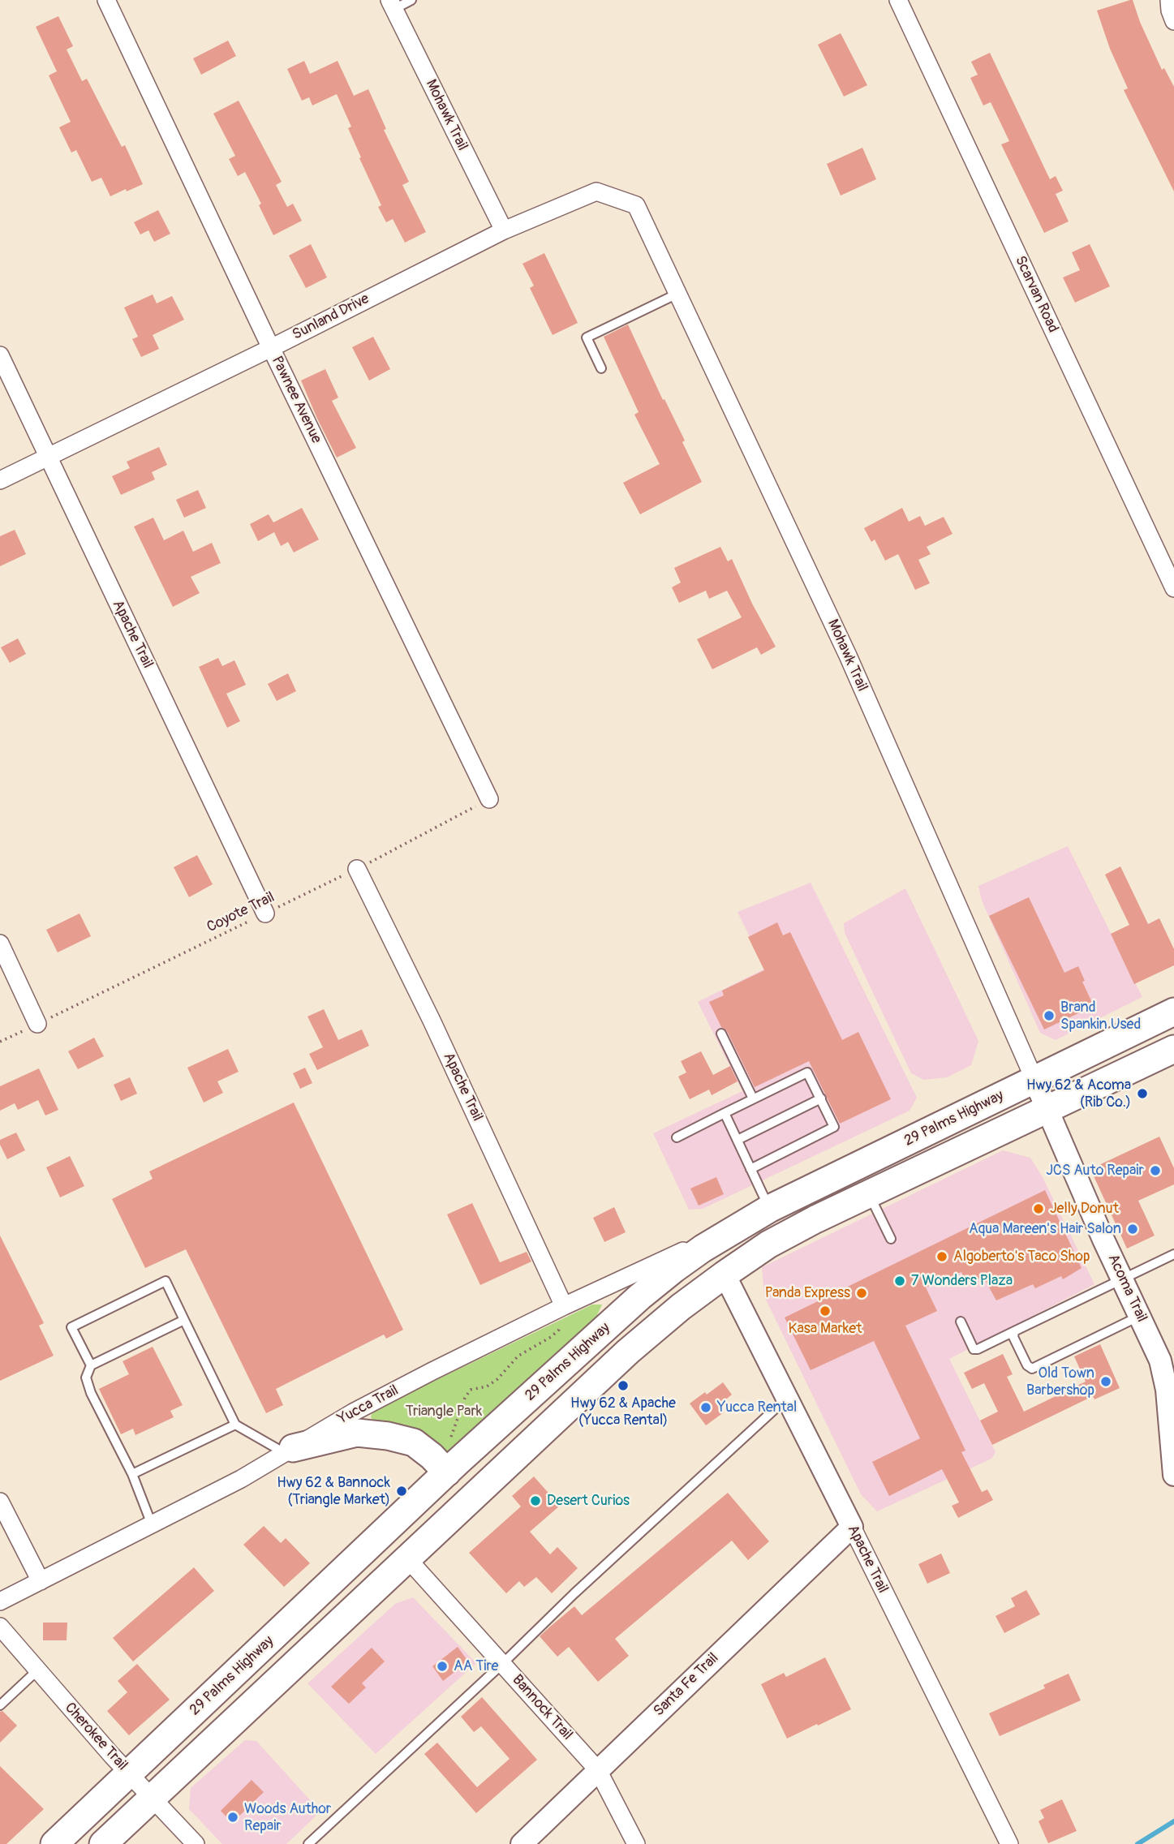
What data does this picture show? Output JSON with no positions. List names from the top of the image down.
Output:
{
  "streets": {
    "main road": ["29 Palms Highway"],
    "street": [
      "Mohawk Trail",
      "Scarvan Road",
      "Sunland Drive",
      "Pawnee Avenue",
      "Apache Trail",
      "Acoma Trail",
      "Yucca Trail",
      "Santa Fe Trail",
      "Bannock Trail",
      "Cherokee Trail"
    ],
    "path": ["Coyote Trail"]
  },
  "crossings": [
    ["Mohawk Trail", "Sunland Drive"],
    ["Mohawk Trail", "29 Palms Highway"],
    ["Mohawk Trail", "Acoma Trail"],
    ["Sunland Drive", "Pawnee Avenue"],
    ["Sunland Drive", "Apache Trail"],
    ["Pawnee Avenue", "Coyote Trail"],
    ["Apache Trail", "Coyote Trail"],
    ["Apache Trail", "Yucca Trail"],
    ["Apache Trail", "Santa Fe Trail"],
    ["29 Palms Highway", "Yucca Trail"],
    ["29 Palms Highway", "Cherokee Trail"],
    ["Santa Fe Trail", "Bannock Trail"]
  ],
  "parks": ["Triangle Park"],
  "places": [
    "Brand Spankin Used",
    "Hwy 62 & Acoma (Rib Co.)",
    "JCS Auto Repair",
    "Jelly Donut",
    "Aqua Mareen's Hair Salon",
    "Algoberto's Taco Shop",
    "7 Wonders Plaza",
    "Panda Express",
    "Kasa Market",
    "Old Town Barbershop",
    "Hwy 62 & Apache (Yucca Rental)",
    "Yucca Rental",
    "Hwy 62 & Bannock (Triangle Market)",
    "Desert Curios",
    "AA Tire",
    "Woods Author Repair"
  ]
}
